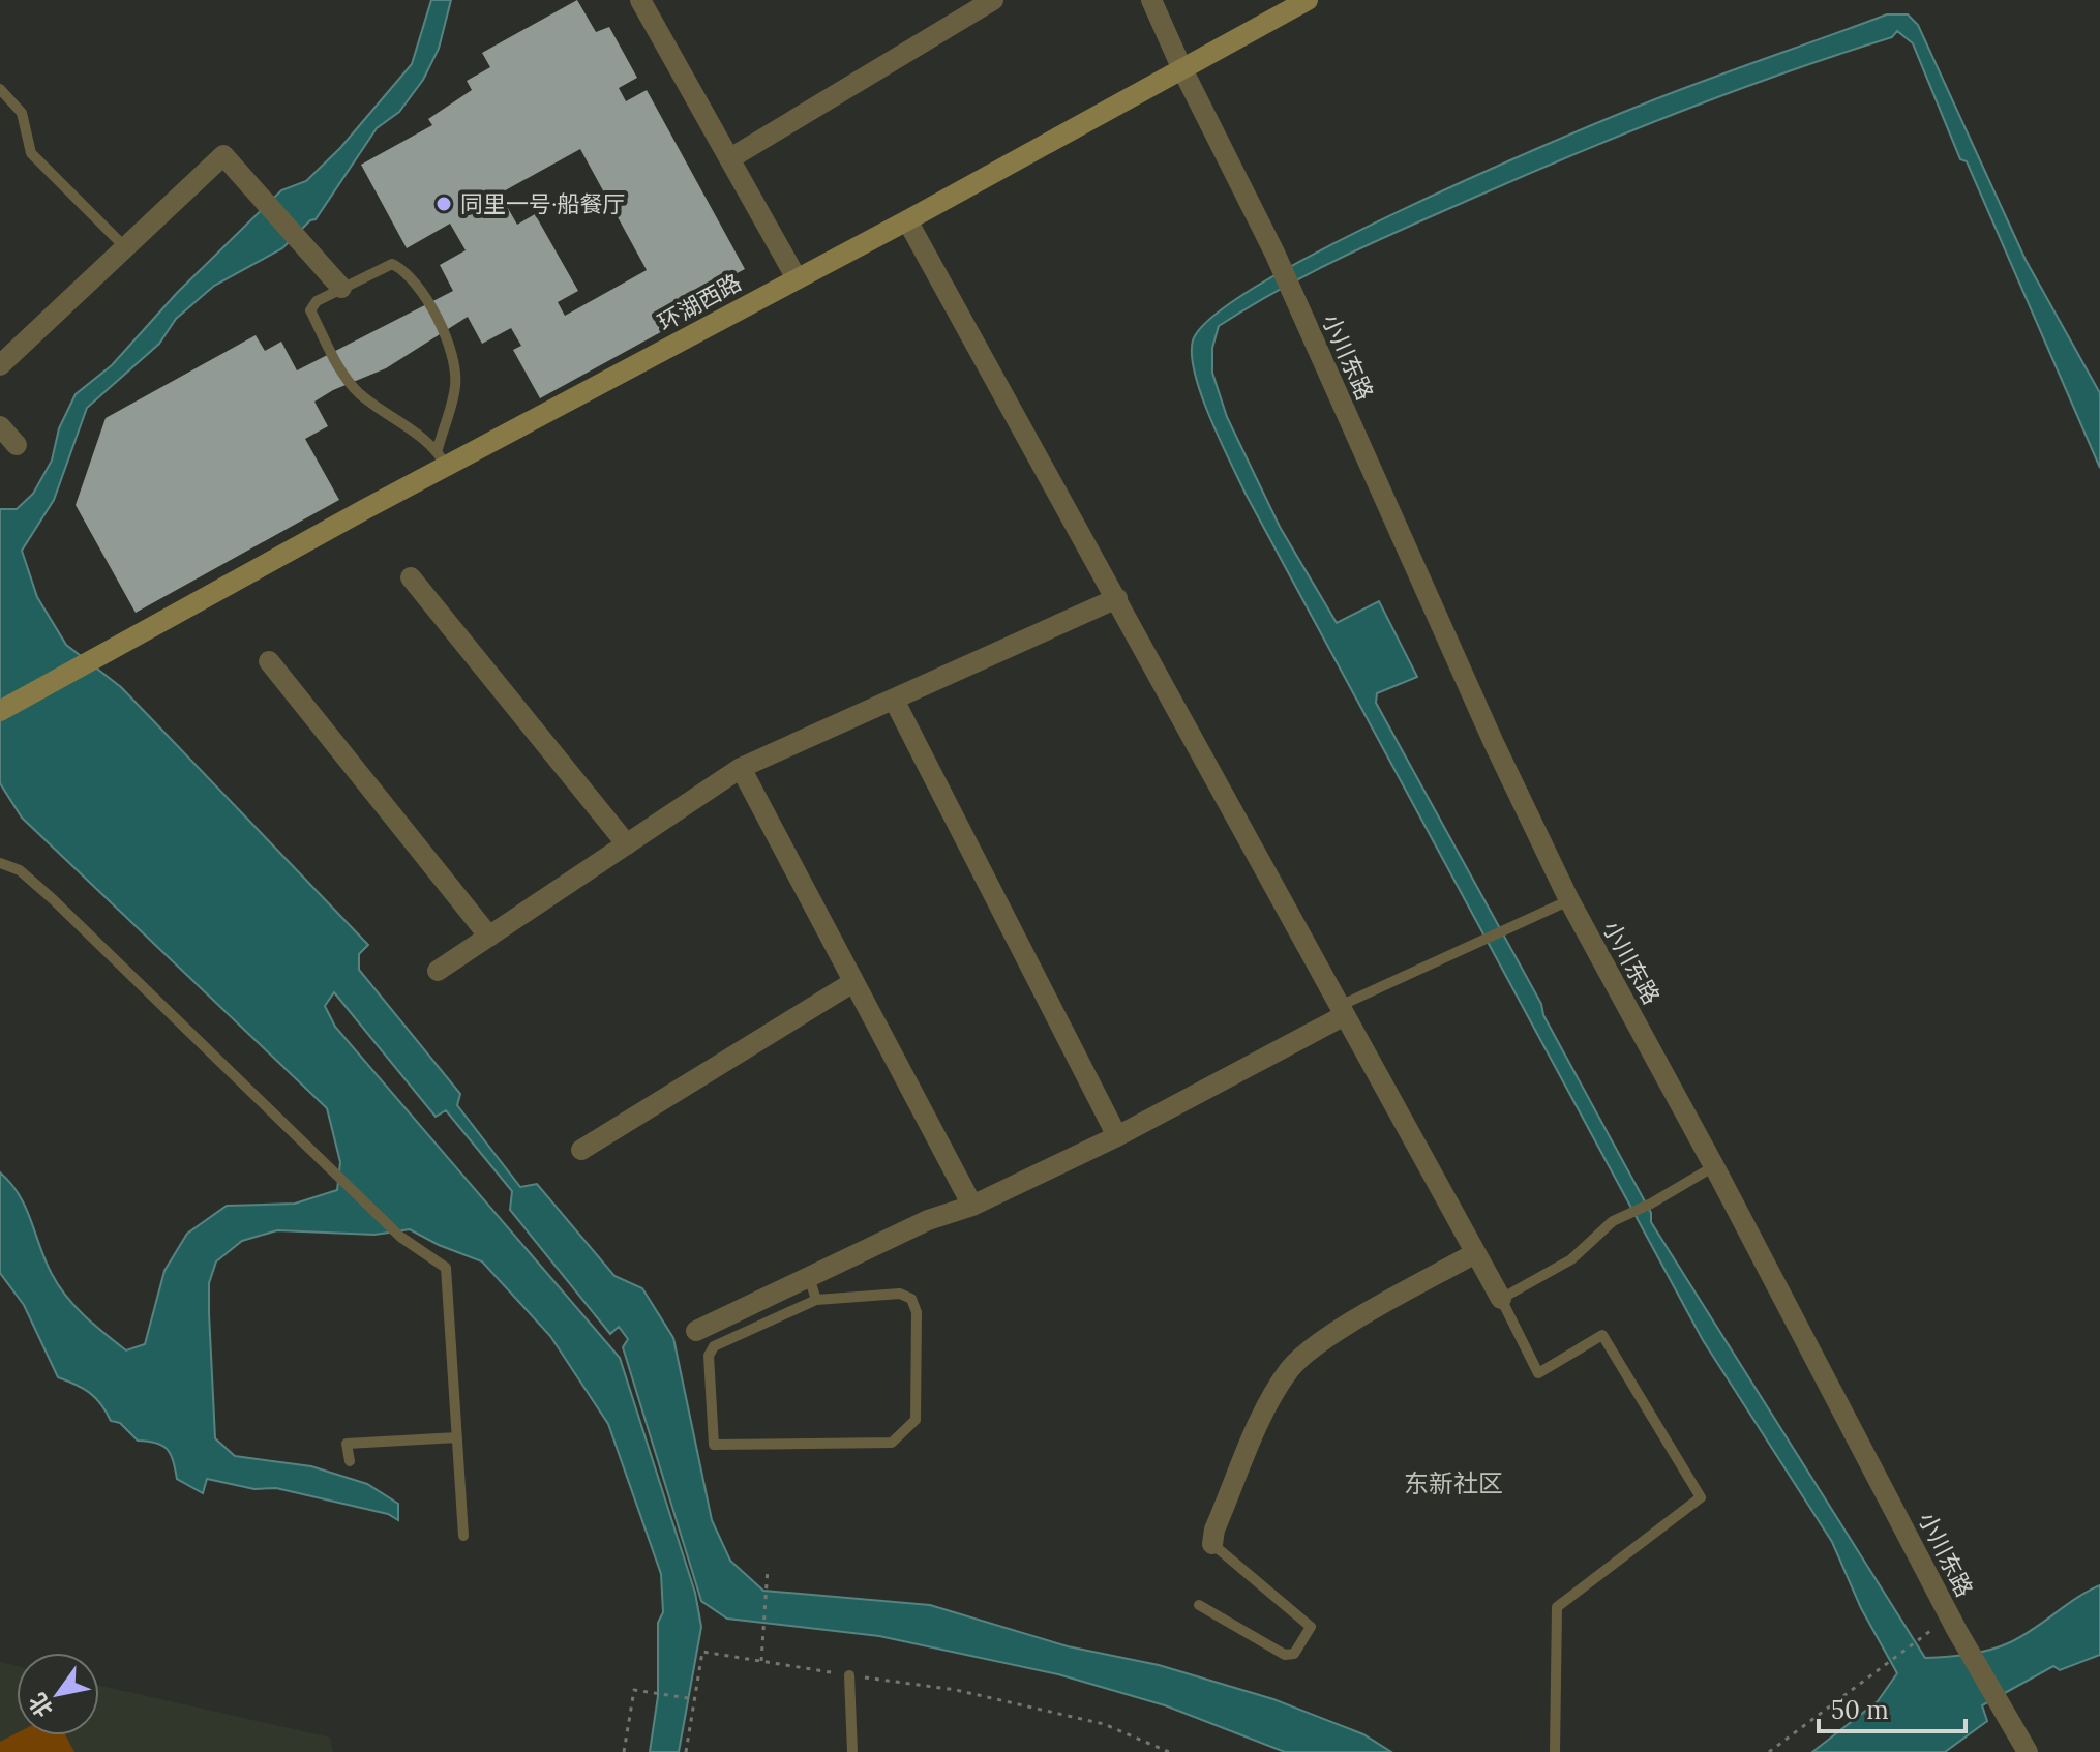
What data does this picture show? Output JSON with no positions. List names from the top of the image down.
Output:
{
  "streets": {
    "main road": ["环湖西路"],
    "street": ["小川东路"]
  },
  "crossings": [
    ["环湖西路", "小川东路"]
  ],
  "districts": ["东新社区"],
  "places": ["同里一号·船餐厅"],
  "scale_bar": "50 m",
  "north": "bottom left"
}
